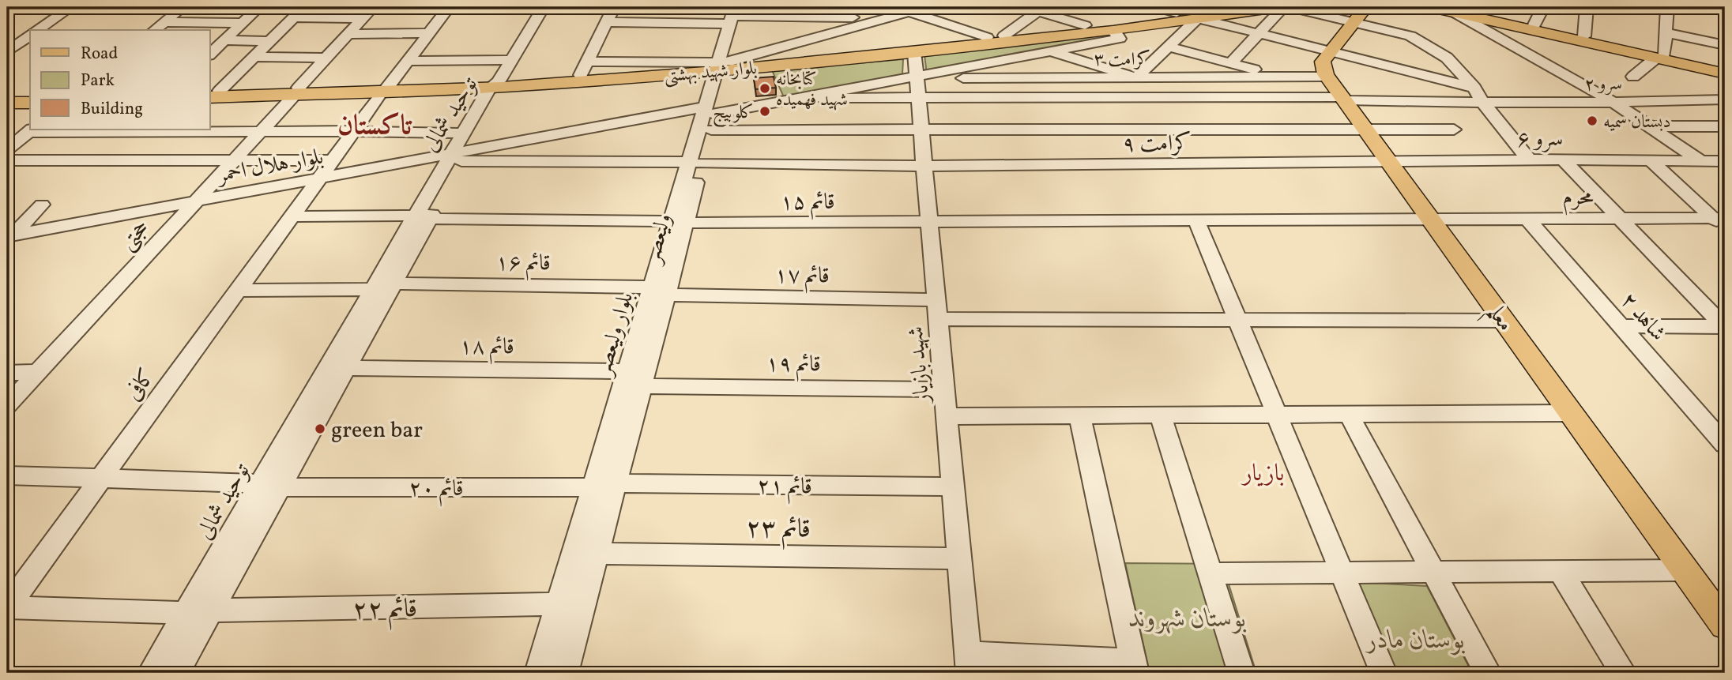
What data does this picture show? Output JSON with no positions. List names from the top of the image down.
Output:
{
  "streets": {
    "main road": ["بلوار شهید بهشتی", "معلم"],
    "street": [
      "کرامت ۳",
      "سرو ۲",
      "توحید شمالی",
      "سرو ۶",
      "کرامت ۹",
      "بلوار هلال احمر",
      "محرم",
      "قائم ۱۵",
      "حجتی",
      "ولیعصر",
      "قائم ۱۶",
      "قائم ۱۷",
      "شاهد ۲",
      "بلوار ولیعصر",
      "قائم ۱۸",
      "قائم ۱۹",
      "شهید بازیار",
      "کافی",
      "قائم ۲۱",
      "قائم ۲۰",
      "قائم ۲۳",
      "قائم ۲۲"
    ]
  },
  "crossings": [
    ["کرامت ۳", "معلم"],
    ["کرامت ۳", "شهید بازیار"],
    ["بلوار شهید بهشتی", "توحید شمالی"],
    ["بلوار شهید بهشتی", "حجتی"],
    ["بلوار شهید بهشتی", "بلوار ولیعصر"],
    ["بلوار شهید بهشتی", "شهید بازیار"],
    ["بلوار شهید بهشتی", "کافی"],
    ["توحید شمالی", "کرامت ۹"],
    ["توحید شمالی", "بلوار هلال احمر"],
    ["توحید شمالی", "قائم ۱۵"],
    ["توحید شمالی", "قائم ۱۶"],
    ["توحید شمالی", "قائم ۱۸"],
    ["توحید شمالی", "قائم ۲۰"],
    ["توحید شمالی", "قائم ۲۲"],
    ["سرو ۶", "کرامت ۹"],
    ["سرو ۶", "معلم"],
    ["کرامت ۹", "بلوار هلال احمر"],
    ["کرامت ۹", "معلم"],
    ["کرامت ۹", "بلوار ولیعصر"],
    ["کرامت ۹", "شهید بازیار"],
    ["بلوار هلال احمر", "حجتی"],
    ["بلوار هلال احمر", "بلوار ولیعصر"],
    ["بلوار هلال احمر", "کافی"],
    ["محرم", "قائم ۱۵"],
    ["محرم", "شاهد ۲"],
    ["محرم", "معلم"],
    ["قائم ۱۵", "بلوار ولیعصر"],
    ["قائم ۱۵", "شهید بازیار"],
    ["قائم ۱۵", "کافی"],
    ["ولیعصر", "قائم ۱۶"],
    ["ولیعصر", "قائم ۱۷"],
    ["ولیعصر", "بلوار ولیعصر"],
    ["ولیعصر", "قائم ۱۹"],
    ["ولیعصر", "قائم ۲۱"],
    ["ولیعصر", "قائم ۲۳"],
    ["قائم ۱۶", "قائم ۱۷"],
    ["قائم ۱۶", "بلوار ولیعصر"],
    ["قائم ۱۷", "معلم"],
    ["قائم ۱۷", "بلوار ولیعصر"],
    ["قائم ۱۷", "شهید بازیار"],
    ["بلوار ولیعصر", "قائم ۱۸"],
    ["بلوار ولیعصر", "قائم ۲۰"],
    ["بلوار ولیعصر", "قائم ۲۲"],
    ["قائم ۱۹", "شهید بازیار"],
    ["شهید بازیار", "قائم ۲۱"],
    ["شهید بازیار", "قائم ۲۳"],
    ["کافی", "قائم ۲۰"],
    ["کافی", "قائم ۲۲"]
  ],
  "districts": ["تاکستان", "بازیار"],
  "parks": ["بوستان شهروند", "بوستان مادر"],
  "places": [
    "کتابخانه شهید فهمیده",
    "کلوبیج",
    "دبستان سمیه",
    "green bar"
  ],
  "legend": ["Road", "Park", "Building"]
}
